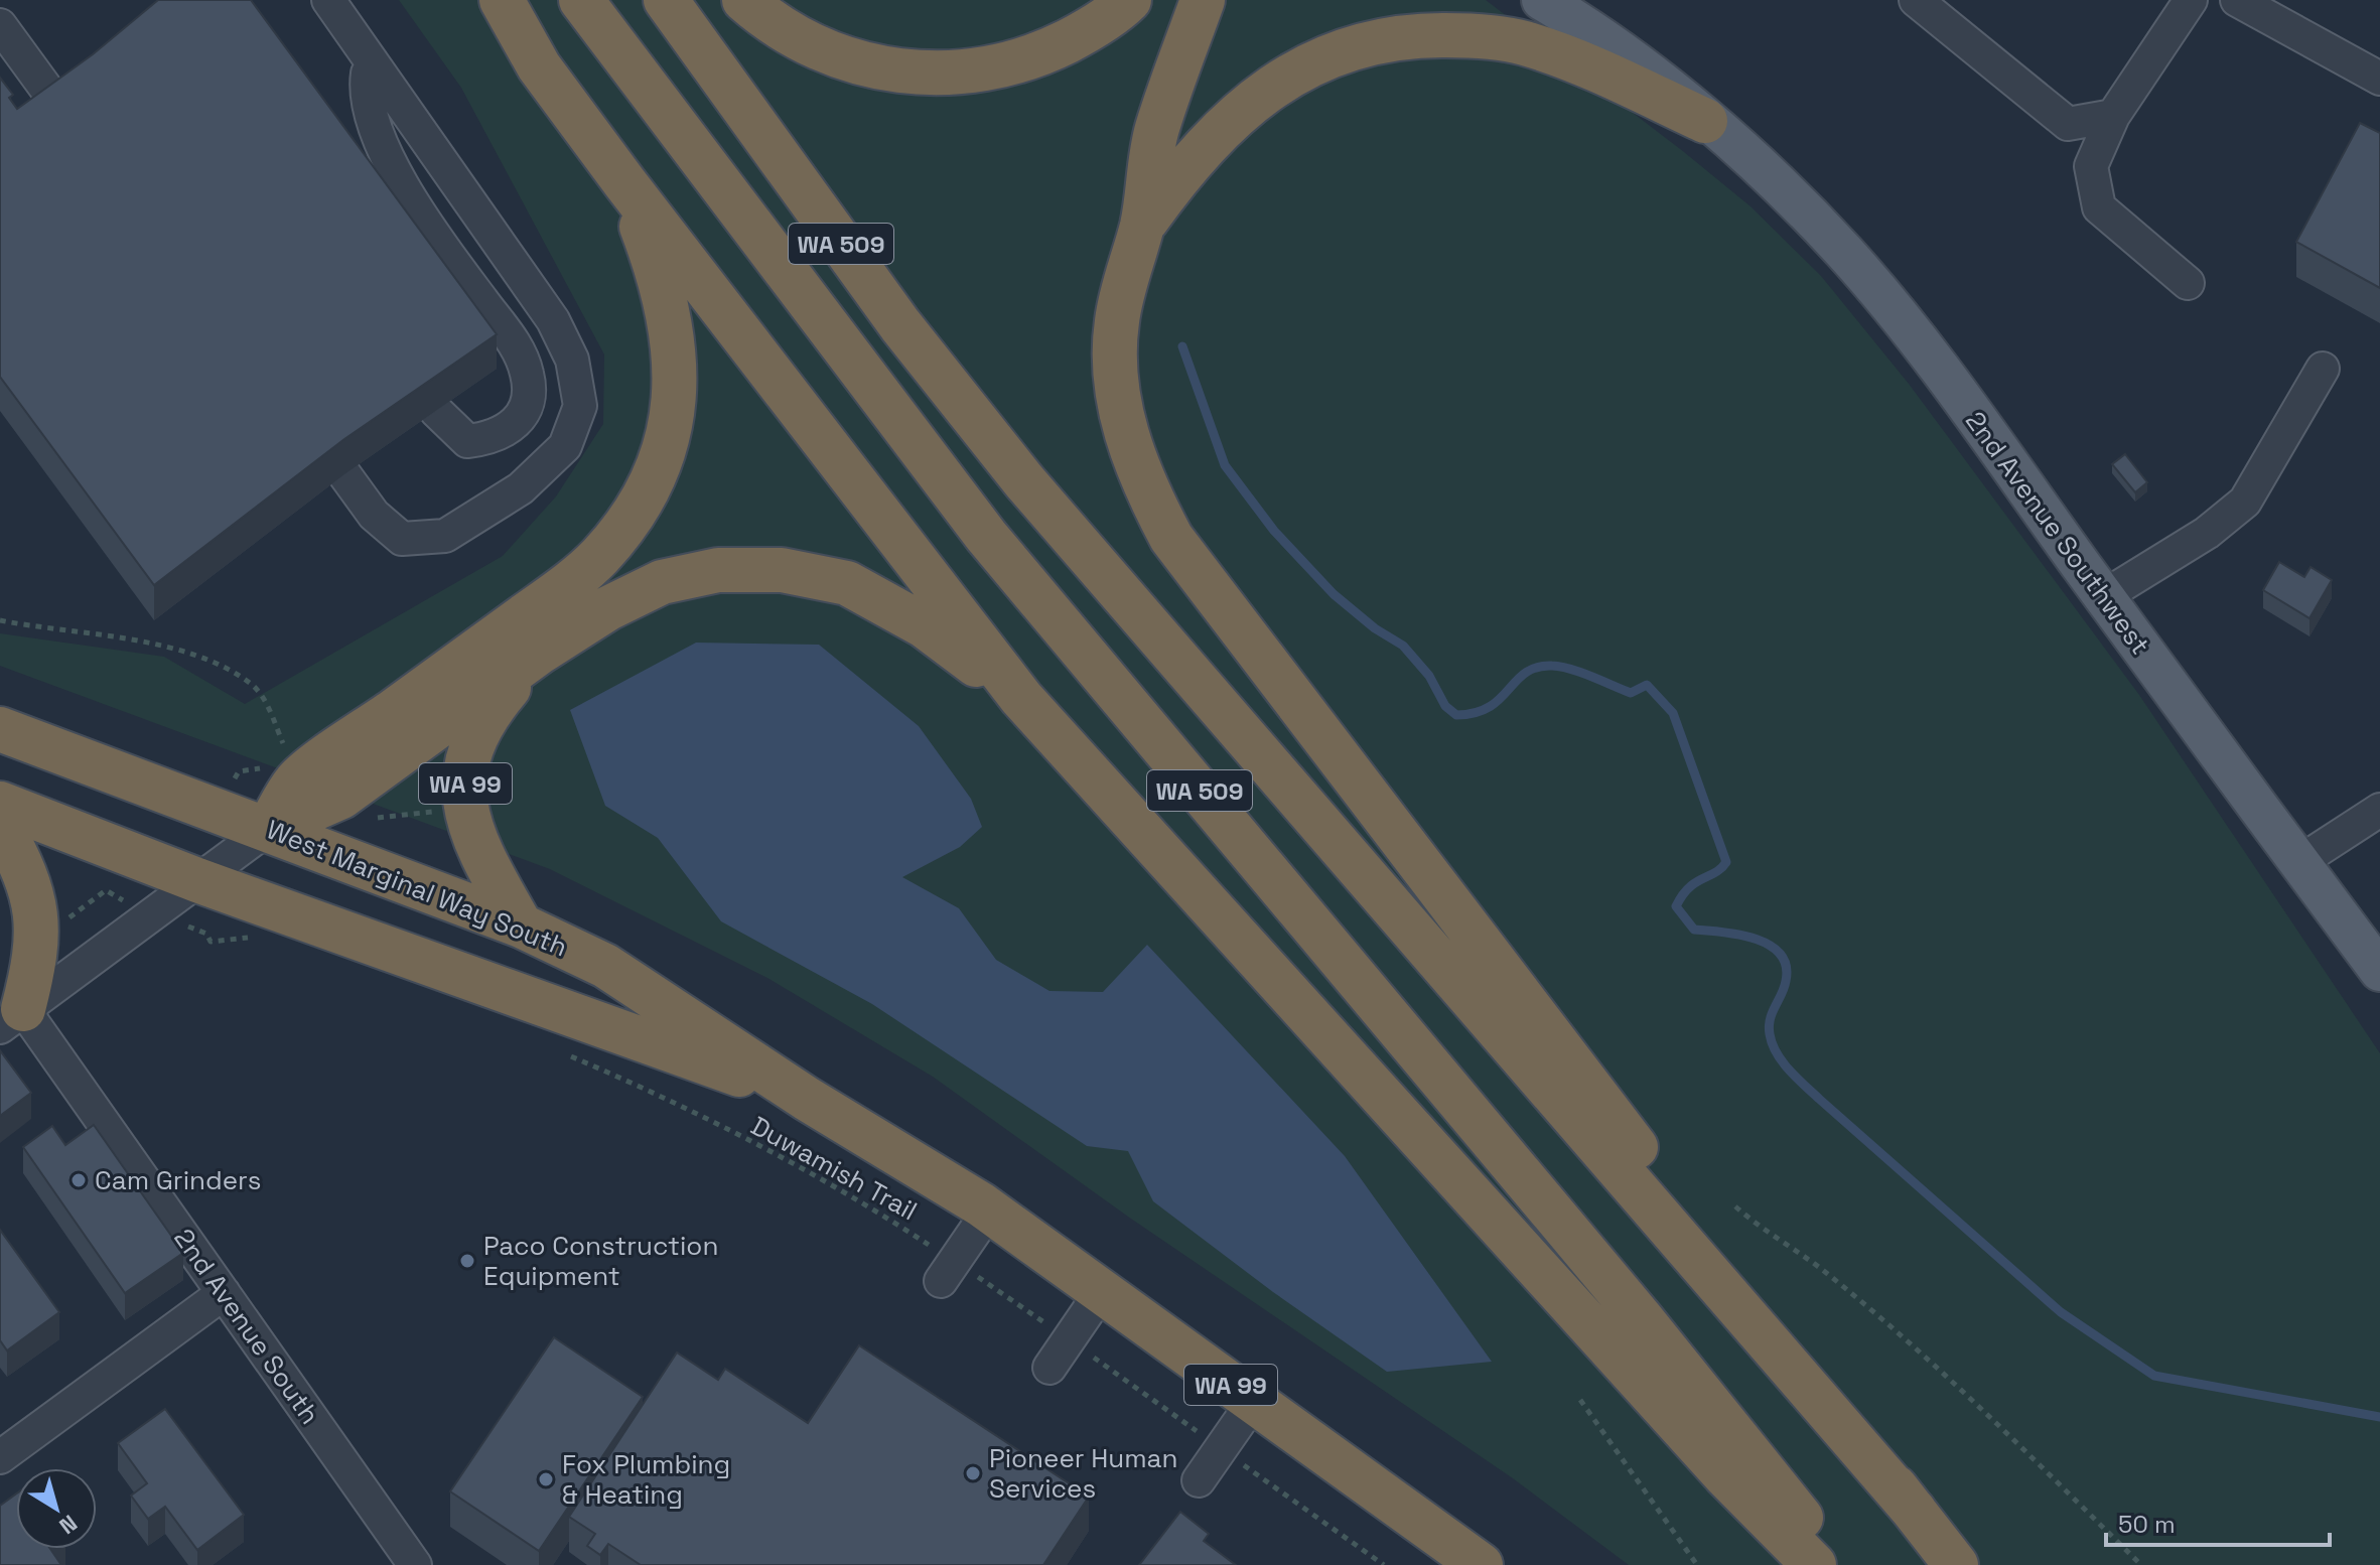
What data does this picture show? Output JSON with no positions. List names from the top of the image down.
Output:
{
  "streets": {
    "highway": ["WA 509", "WA 99", "West Marginal Way South"],
    "main road": ["2nd Avenue Southwest"],
    "street": ["2nd Avenue South"],
    "path": ["Duwamish Trail"]
  },
  "crossings": [
    ["WA 99", "West Marginal Way South"]
  ],
  "places": [
    "Cam Grinders",
    "Paco Construction Equipment",
    "Pioneer Human Services",
    "Fox Plumbing & Heating"
  ],
  "scale_bar": "50 m",
  "north": "bottom right"
}
